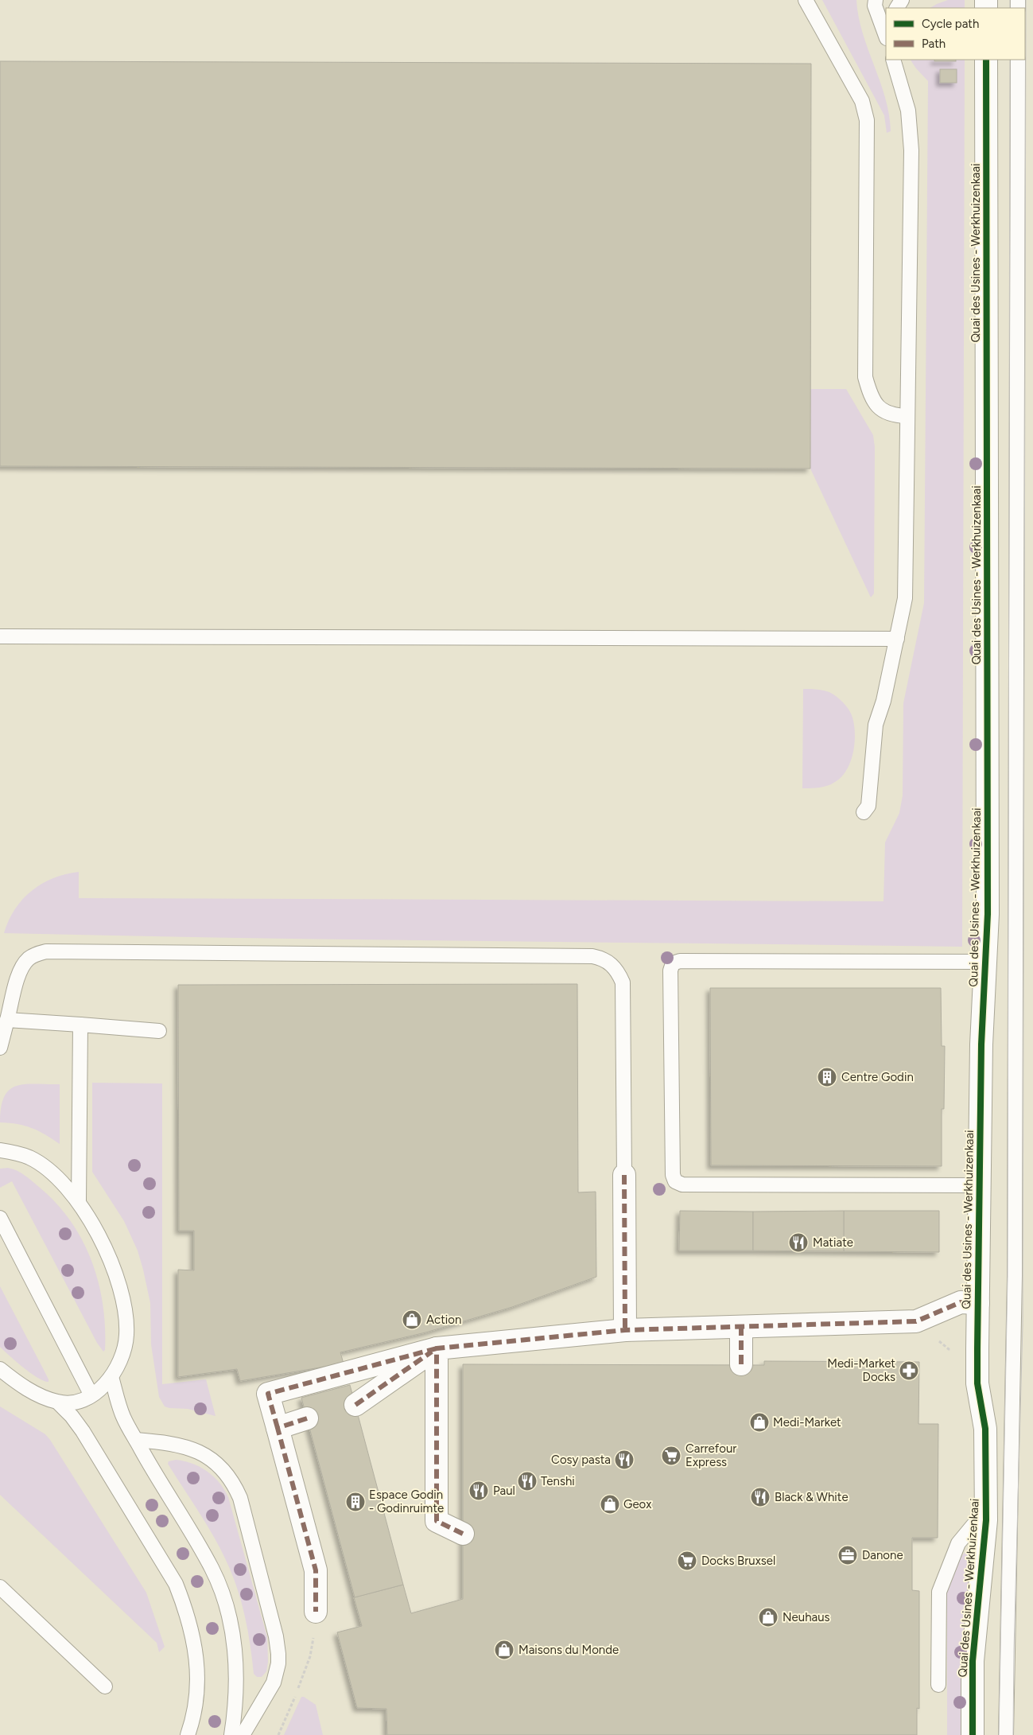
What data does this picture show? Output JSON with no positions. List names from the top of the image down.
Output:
{
  "streets": {
    "street": ["Quai des Usines - Werkhuizenkaai"]
  },
  "places": {
    "building": ["Centre Godin", "Espace Godin - Godinruimte"],
    "restaurant": [
      "Matiate",
      "Cosy pasta",
      "Tenshi",
      "Paul",
      "Black & White"
    ],
    "shop": [
      "Action",
      "Medi-Market",
      "Geox",
      "Neuhaus",
      "Maisons du Monde"
    ],
    "pharmacy": ["Medi-Market Docks"],
    "supermarket": ["Carrefour Express", "Docks Bruxsel"],
    "office": ["Danone"]
  },
  "legend": ["Cycle path", "Path"]
}
